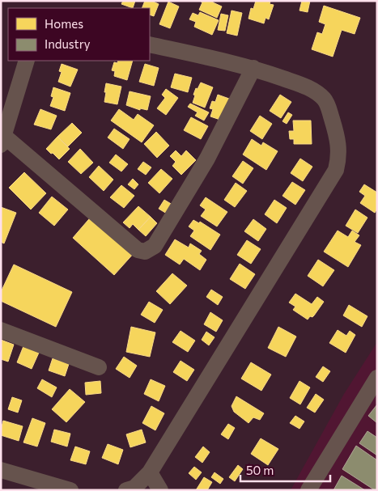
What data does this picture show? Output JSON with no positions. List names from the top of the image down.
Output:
{
  "legend": ["Homes", "Industry"],
  "scale_bar": "50 m"
}
